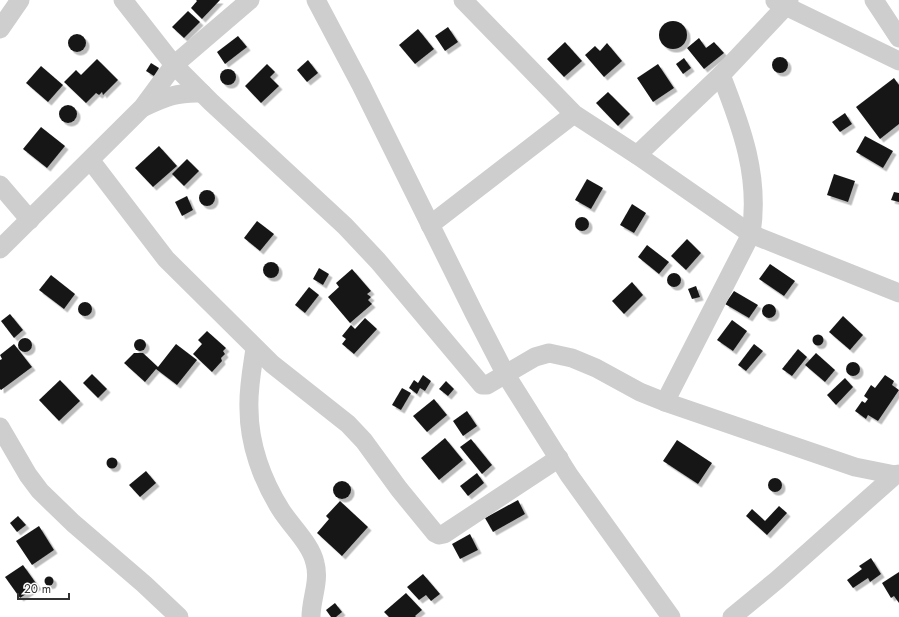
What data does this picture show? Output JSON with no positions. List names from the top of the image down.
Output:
{
  "scale_bar": "20 m"
}
